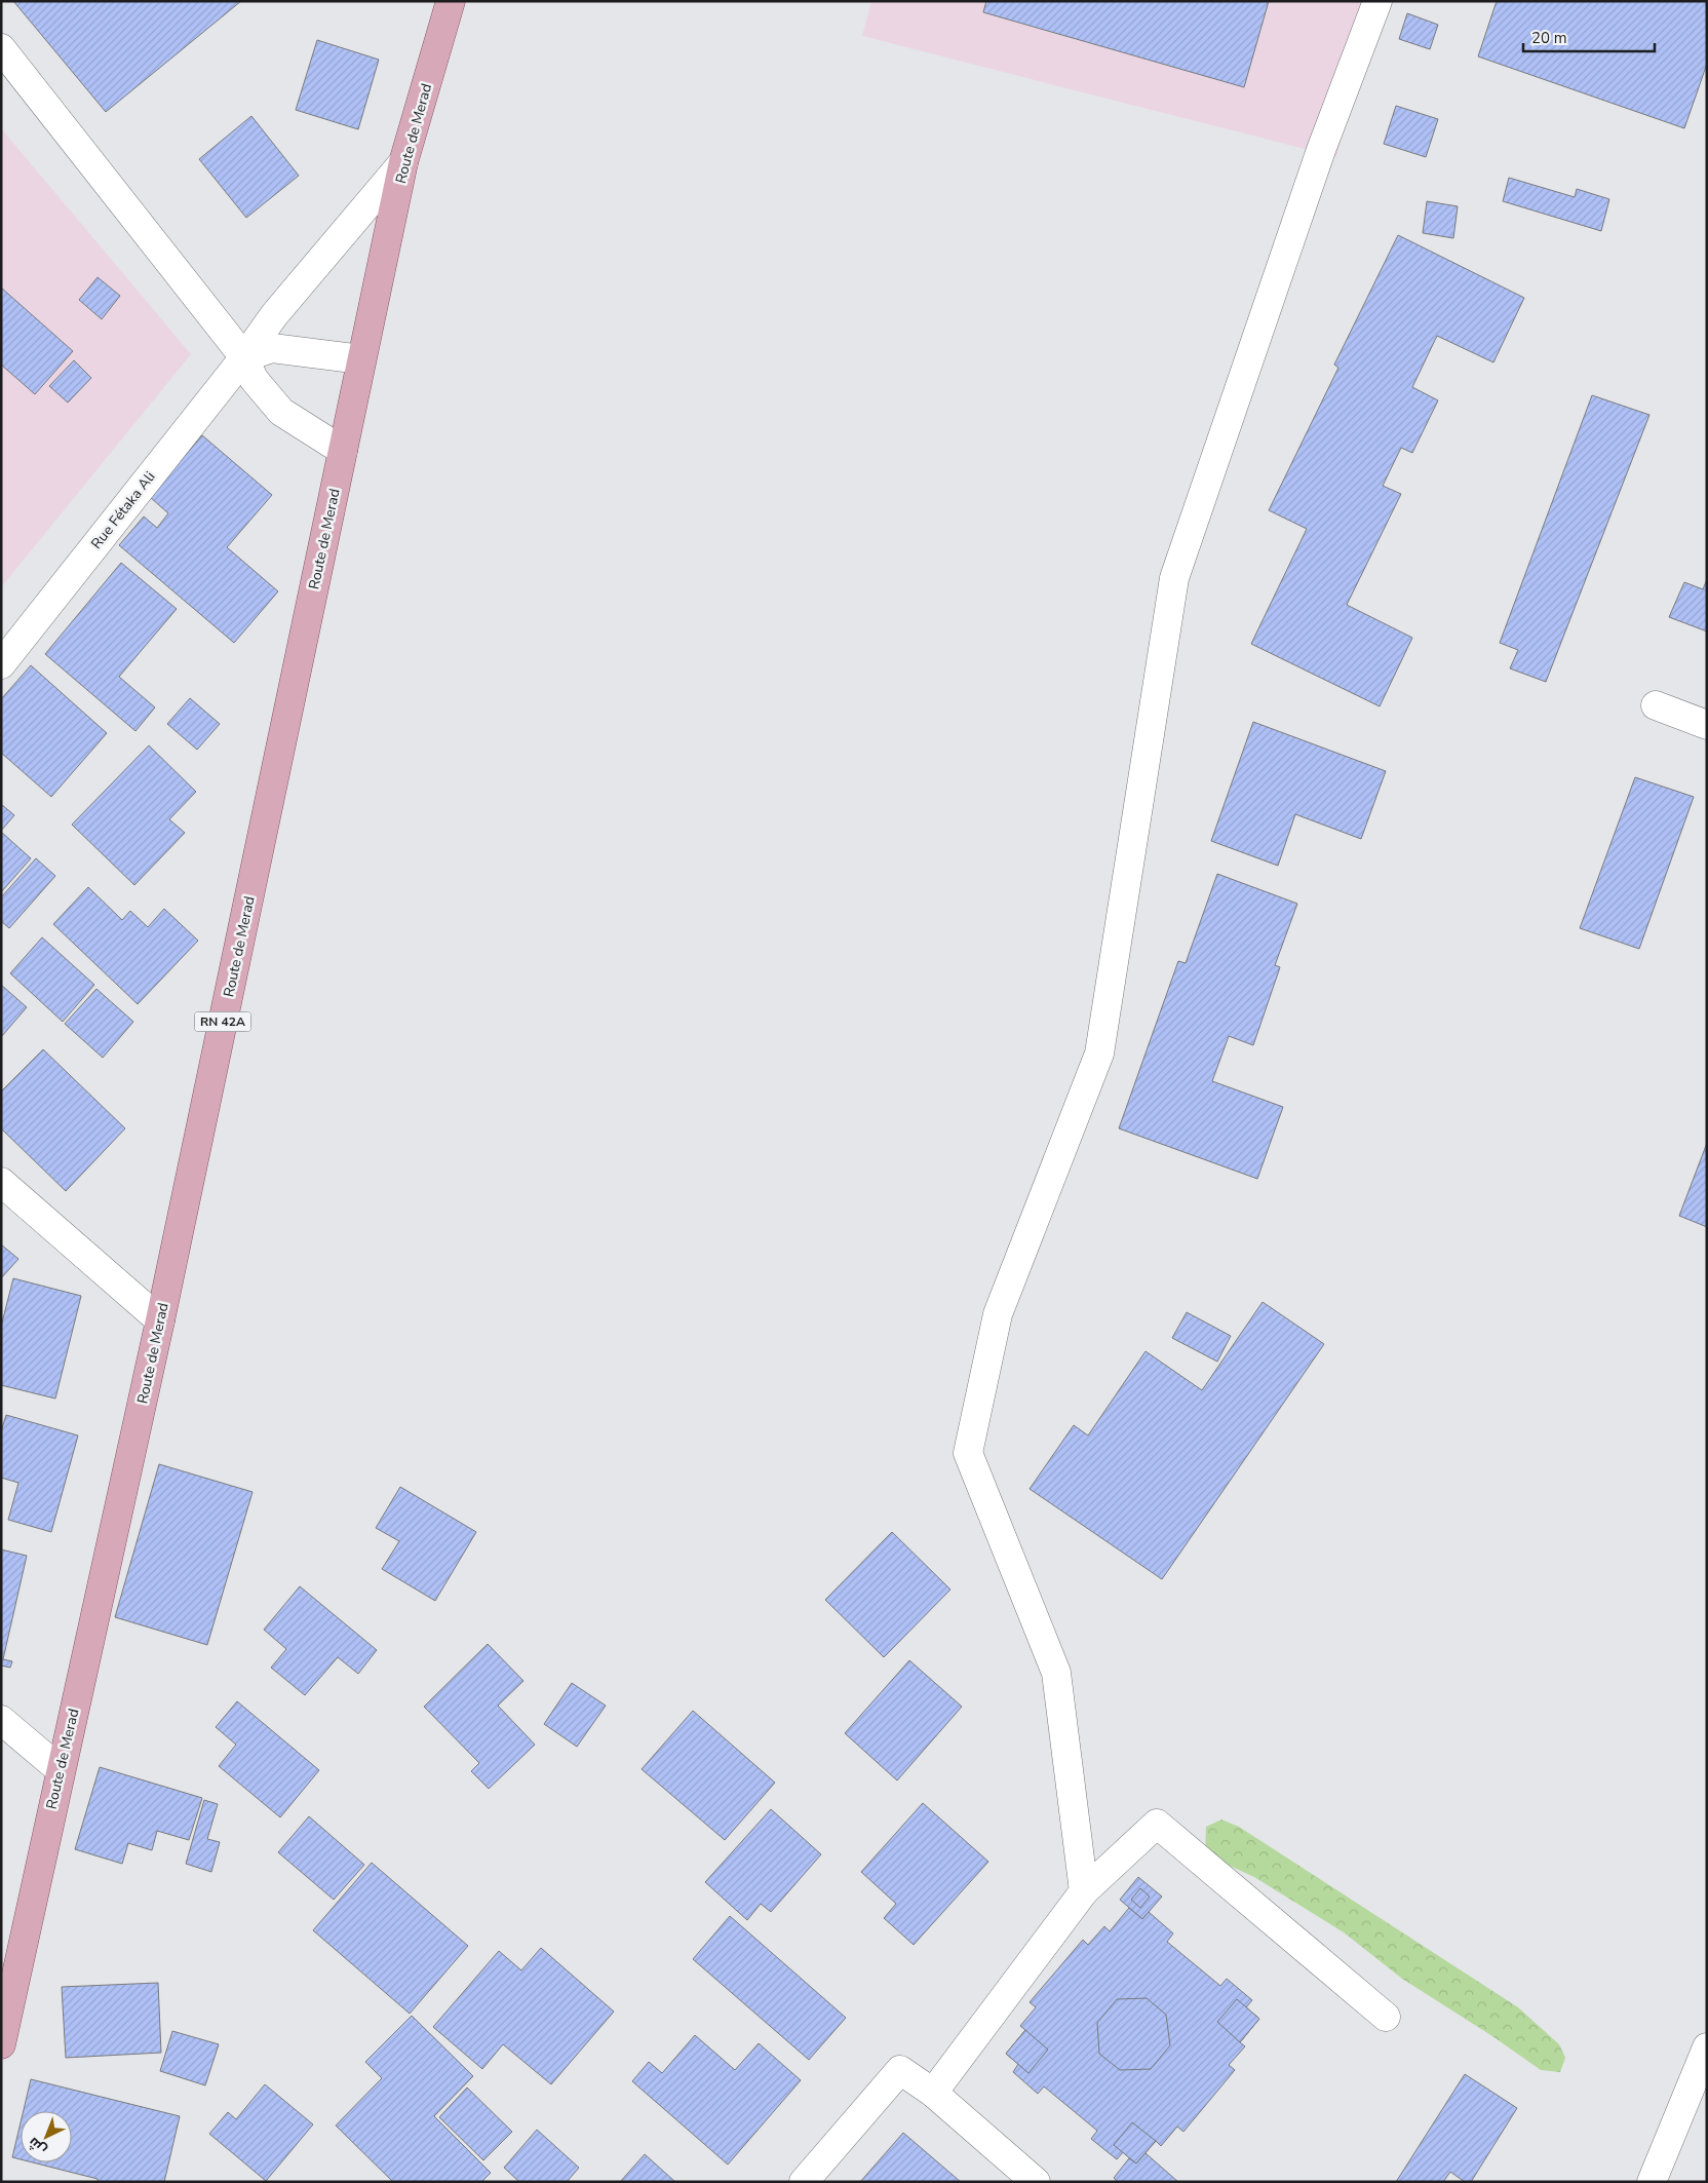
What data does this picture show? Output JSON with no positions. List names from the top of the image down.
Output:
{
  "streets": {
    "main road": ["Route de Merad", "RN 42A"],
    "street": ["Rue Fétaka Ali"]
  },
  "crossings": [
    ["Route de Merad", "Rue Fétaka Ali"]
  ],
  "scale_bar": "20 m",
  "north": "bottom left"
}
